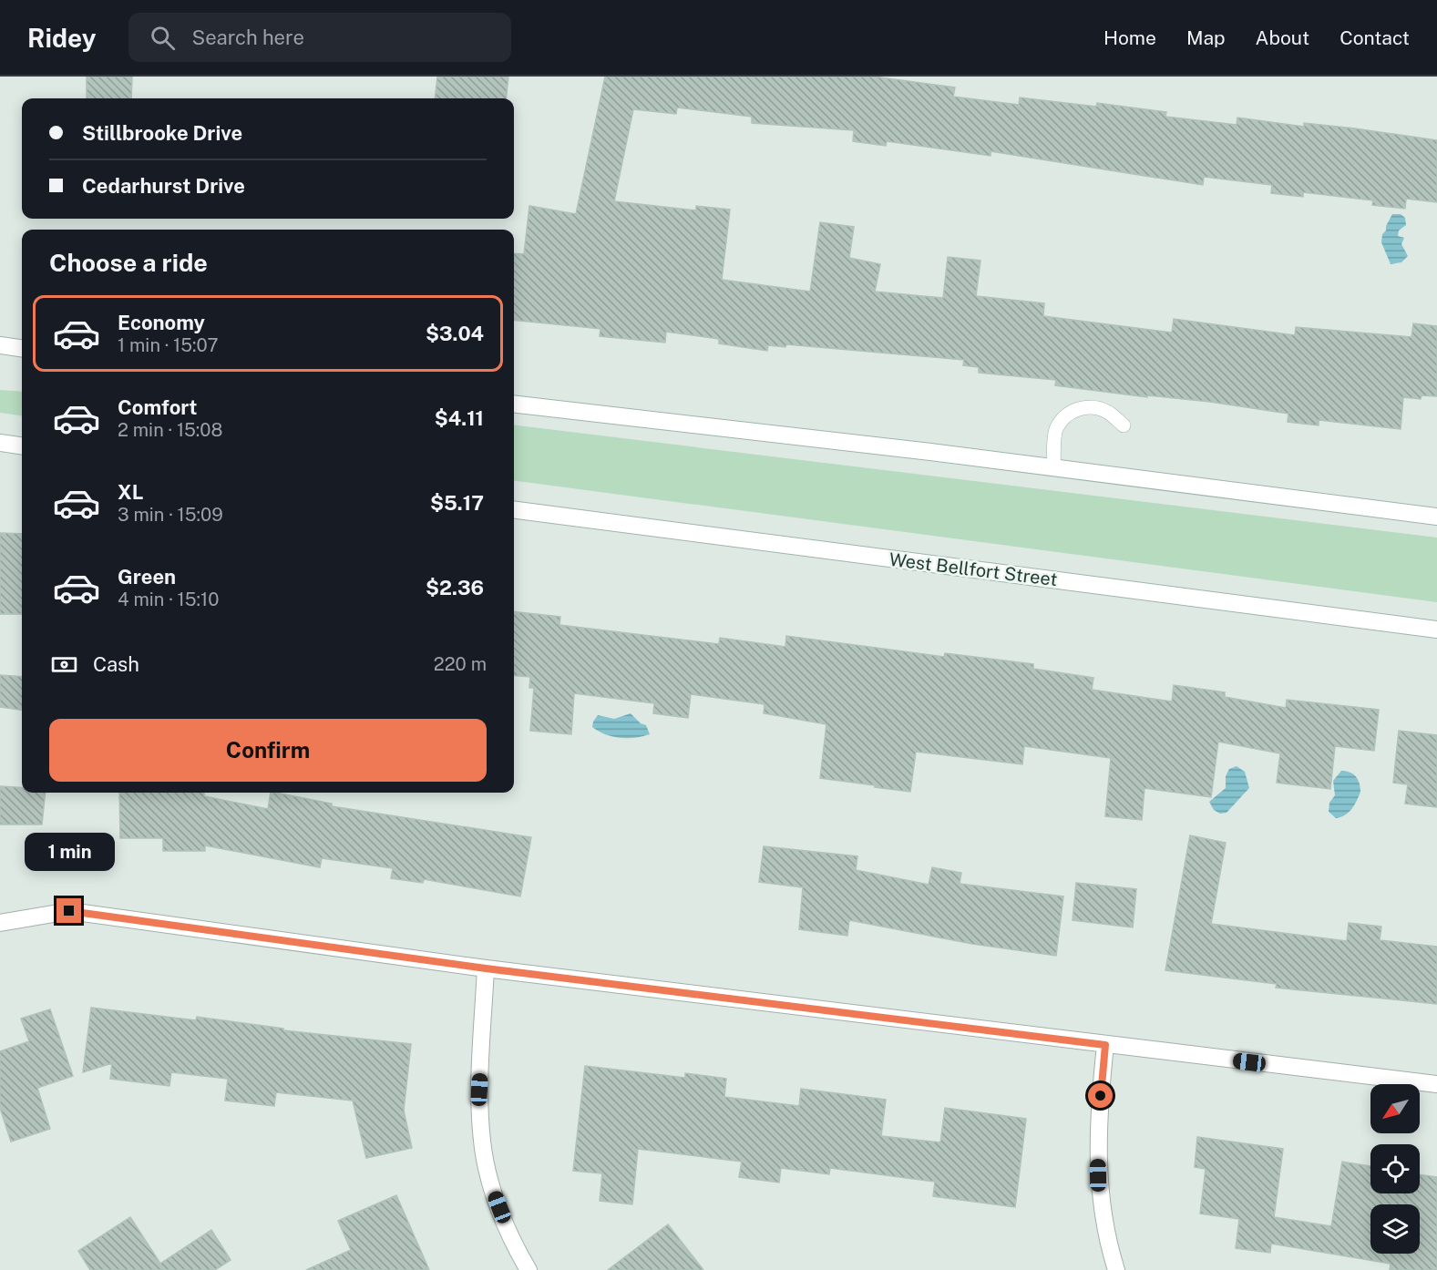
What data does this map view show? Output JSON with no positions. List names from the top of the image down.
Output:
{
  "streets": {
    "street": ["West Bellfort Street"]
  },
  "north": "bottom left",
  "page": {
    "header": "Ridey",
    "search": "Search here",
    "nav": [
      "Home",
      "Map",
      "About",
      "Contact"
    ],
    "banner": ["Stillbrooke Drive", "Cedarhurst Drive"],
    "heading": "Choose a ride",
    "list": [
      {
        "name": "Economy",
        "note": "1 min · 15:07",
        "value": "$3.04"
      },
      {
        "name": "Comfort",
        "note": "2 min · 15:08",
        "value": "$4.11"
      },
      {
        "name": "XL",
        "note": "3 min · 15:09",
        "value": "$5.17"
      },
      {
        "name": "Green",
        "note": "4 min · 15:10",
        "value": "$2.36"
      }
    ],
    "pay": ["Cash", "220 m"],
    "buttons": "Confirm",
    "bubble": "1 min"
  }
}
